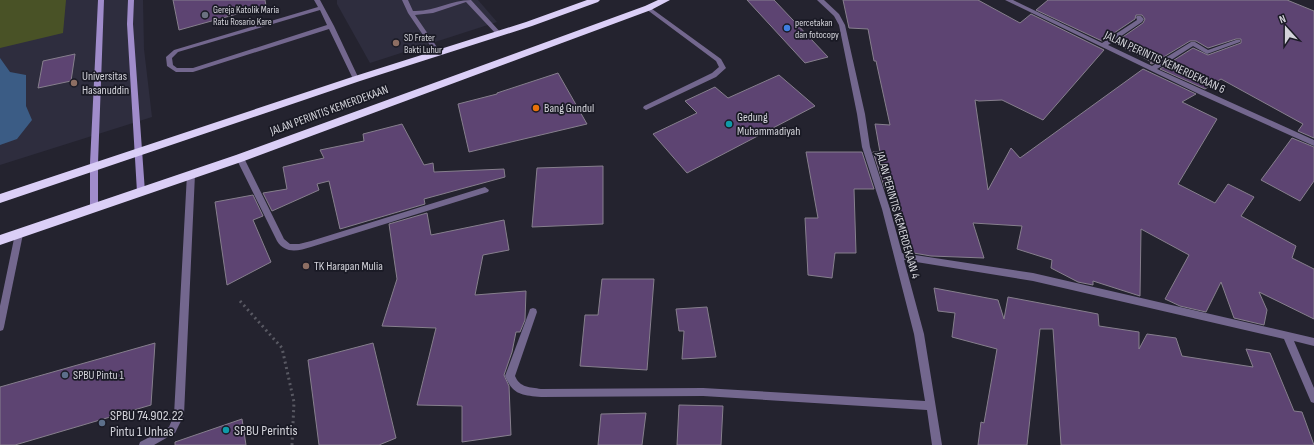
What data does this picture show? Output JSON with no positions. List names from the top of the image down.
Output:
{
  "streets": {
    "highway": ["JALAN PERINTIS KEMERDEKAAN"],
    "street": ["JALAN PERINTIS KEMERDEKAAN 6", "JALAN PERINTIS KEMERDEKAAN 4"]
  },
  "places": [
    "Gereja Katolik Maria Ratu Rosario Kare",
    "percetakan dan fotocopy",
    "SD Frater Bakti Luhur",
    "Universitas Hasanuddin",
    "Bang Gundul",
    "Gedung Muhammadiyah",
    "TK Harapan Mulia",
    "SPBU Pintu 1",
    "SPBU 74.902.22 Pintu 1 Unhas",
    "SPBU Perintis"
  ],
  "north": "top"
}
